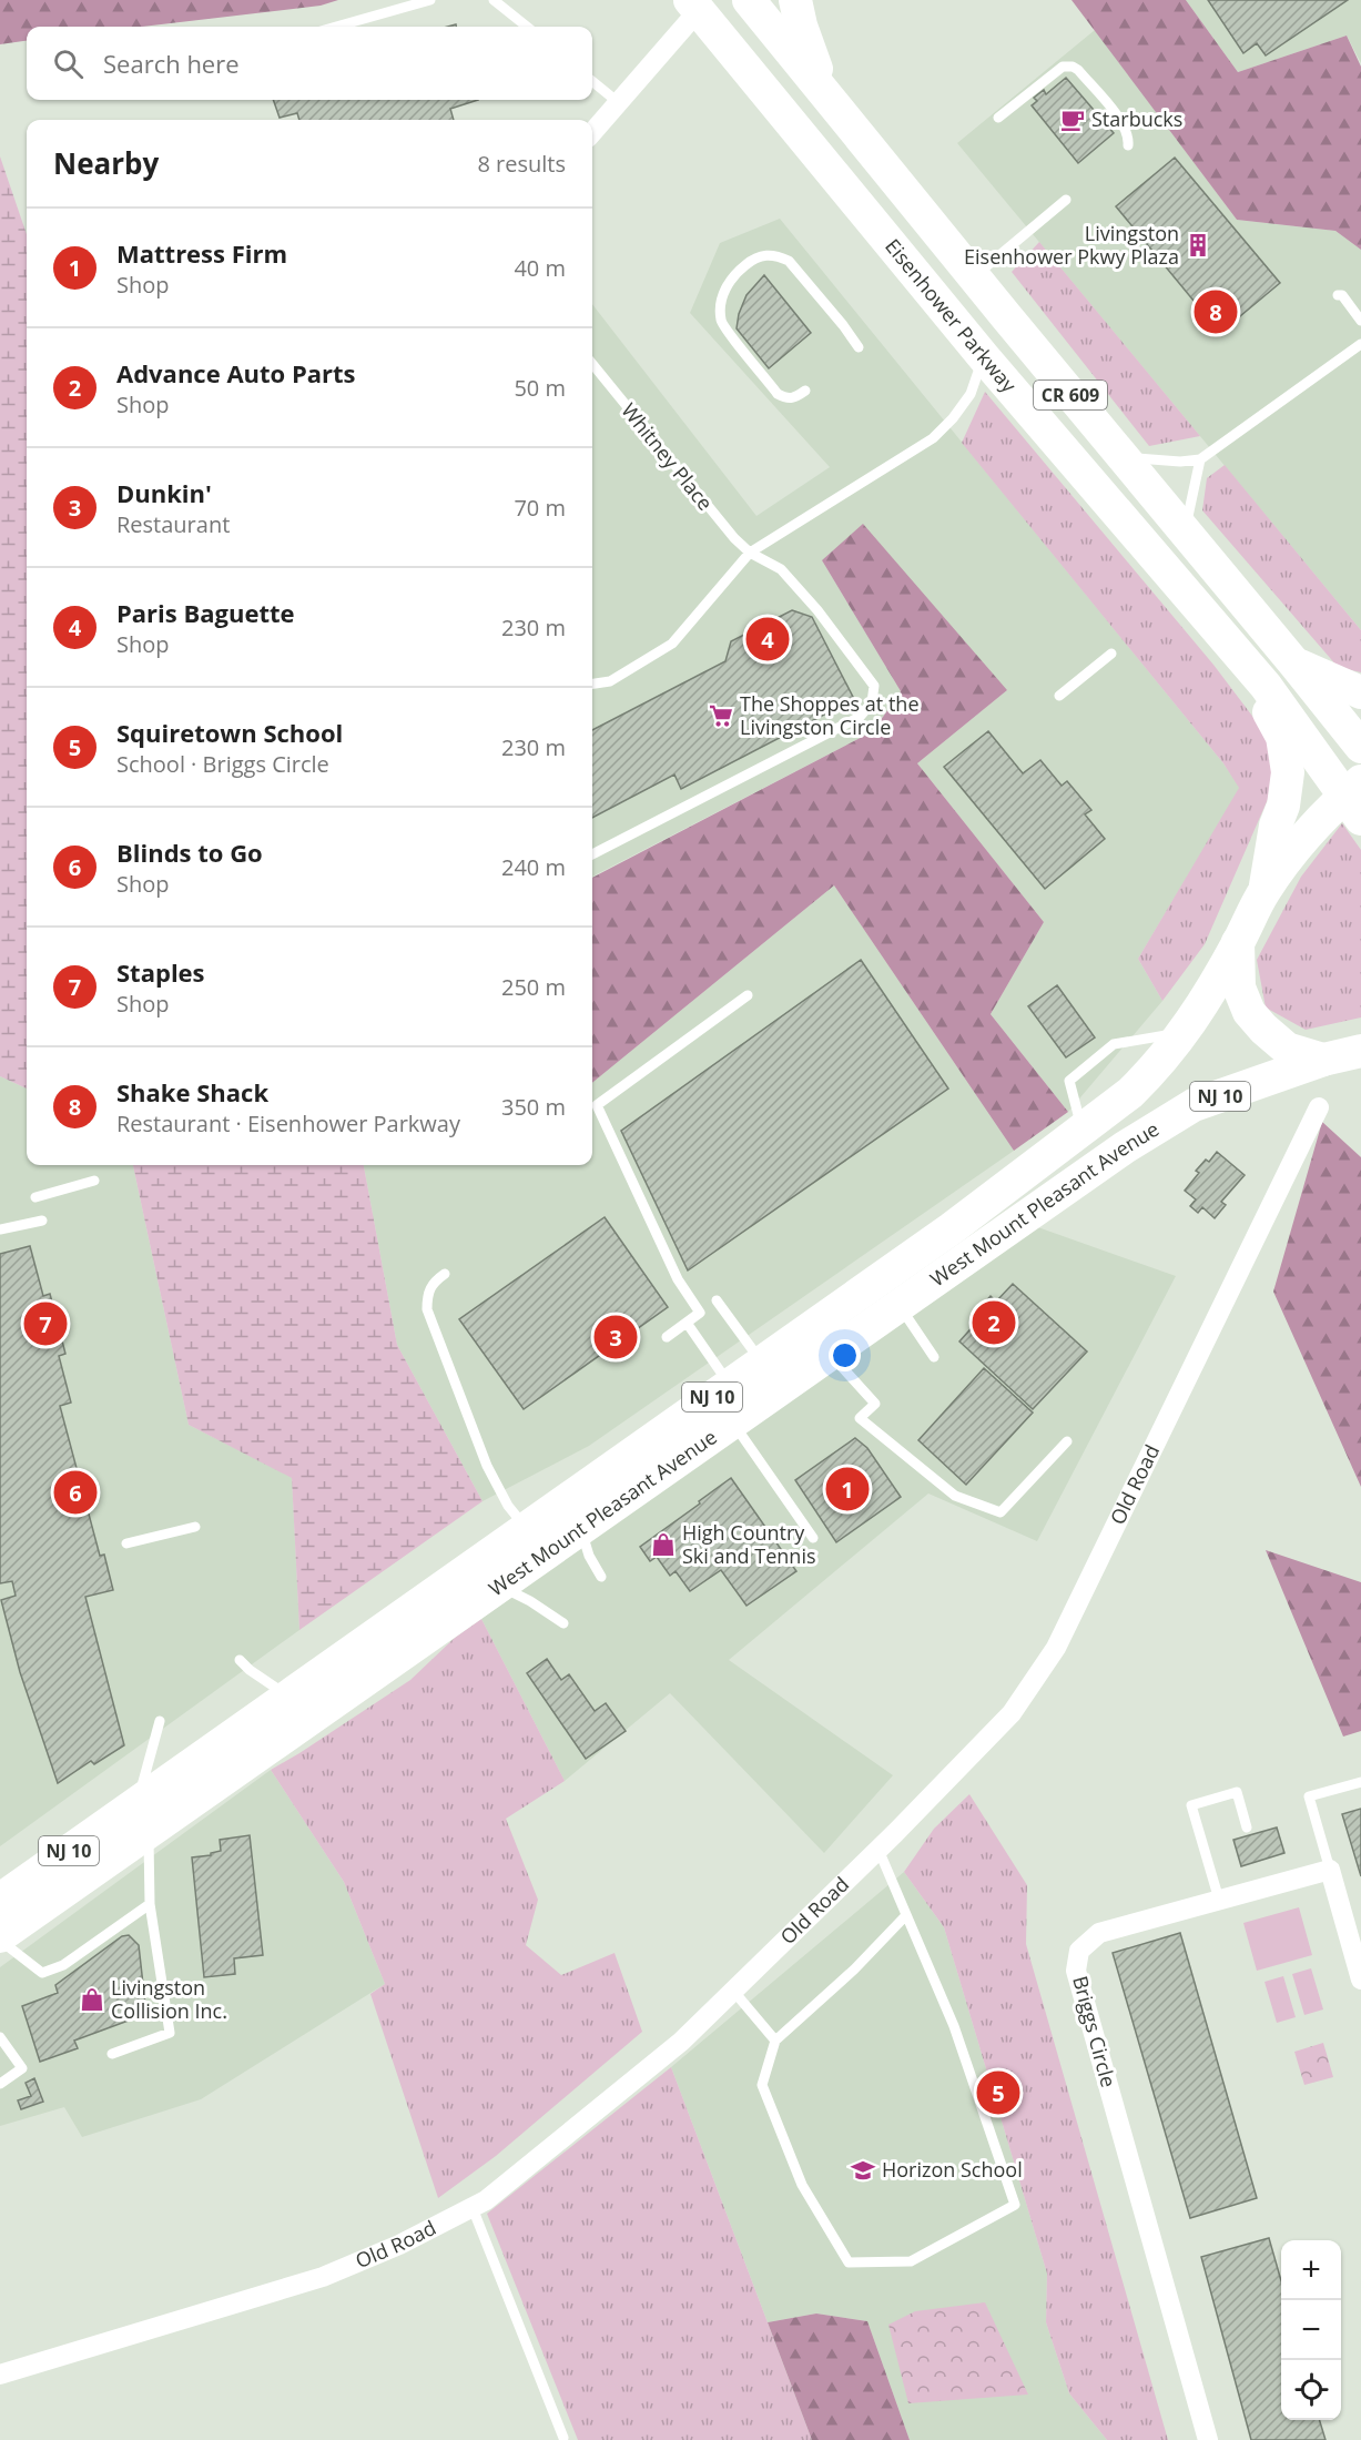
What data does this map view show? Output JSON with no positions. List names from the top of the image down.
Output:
{
  "streets": {
    "main road": [
      "Eisenhower Parkway",
      "CR 609",
      "NJ 10",
      "West Mount Pleasant Avenue"
    ],
    "street": ["Old Road", "Briggs Circle"],
    "lane": ["Whitney Place"]
  },
  "crossings": [
    ["Eisenhower Parkway", "NJ 10"],
    ["NJ 10", "West Mount Pleasant Avenue"]
  ],
  "places": {
    "cafe": ["Starbucks"],
    "building": ["Livingston Eisenhower Pkwy Plaza"],
    "supermarket": ["The Shoppes at the Livingston Circle"],
    "shop": ["High Country Ski and Tennis", "Livingston Collision Inc."],
    "school or university": ["Horizon School"]
  },
  "page": {
    "search": "Search here",
    "heading": ["Nearby", "8 results"],
    "list": [
      {
        "mark": "1",
        "name": "Mattress Firm",
        "note": "Shop",
        "value": "40 m"
      },
      {
        "mark": "2",
        "name": "Advance Auto Parts",
        "note": "Shop",
        "value": "50 m"
      },
      {
        "mark": "3",
        "name": "Dunkin'",
        "note": "Restaurant",
        "value": "70 m"
      },
      {
        "mark": "4",
        "name": "Paris Baguette",
        "note": "Shop",
        "value": "230 m"
      },
      {
        "mark": "5",
        "name": "Squiretown School",
        "note": "School · Briggs Circle",
        "value": "230 m"
      },
      {
        "mark": "6",
        "name": "Blinds to Go",
        "note": "Shop",
        "value": "240 m"
      },
      {
        "mark": "7",
        "name": "Staples",
        "note": "Shop",
        "value": "250 m"
      },
      {
        "mark": "8",
        "name": "Shake Shack",
        "note": "Restaurant · Eisenhower Parkway",
        "value": "350 m"
      }
    ],
    "pins": [
      "8",
      "4",
      "2",
      "7",
      "3",
      "1",
      "6",
      "5"
    ],
    "map_buttons": ["+", "−"]
  }
}
